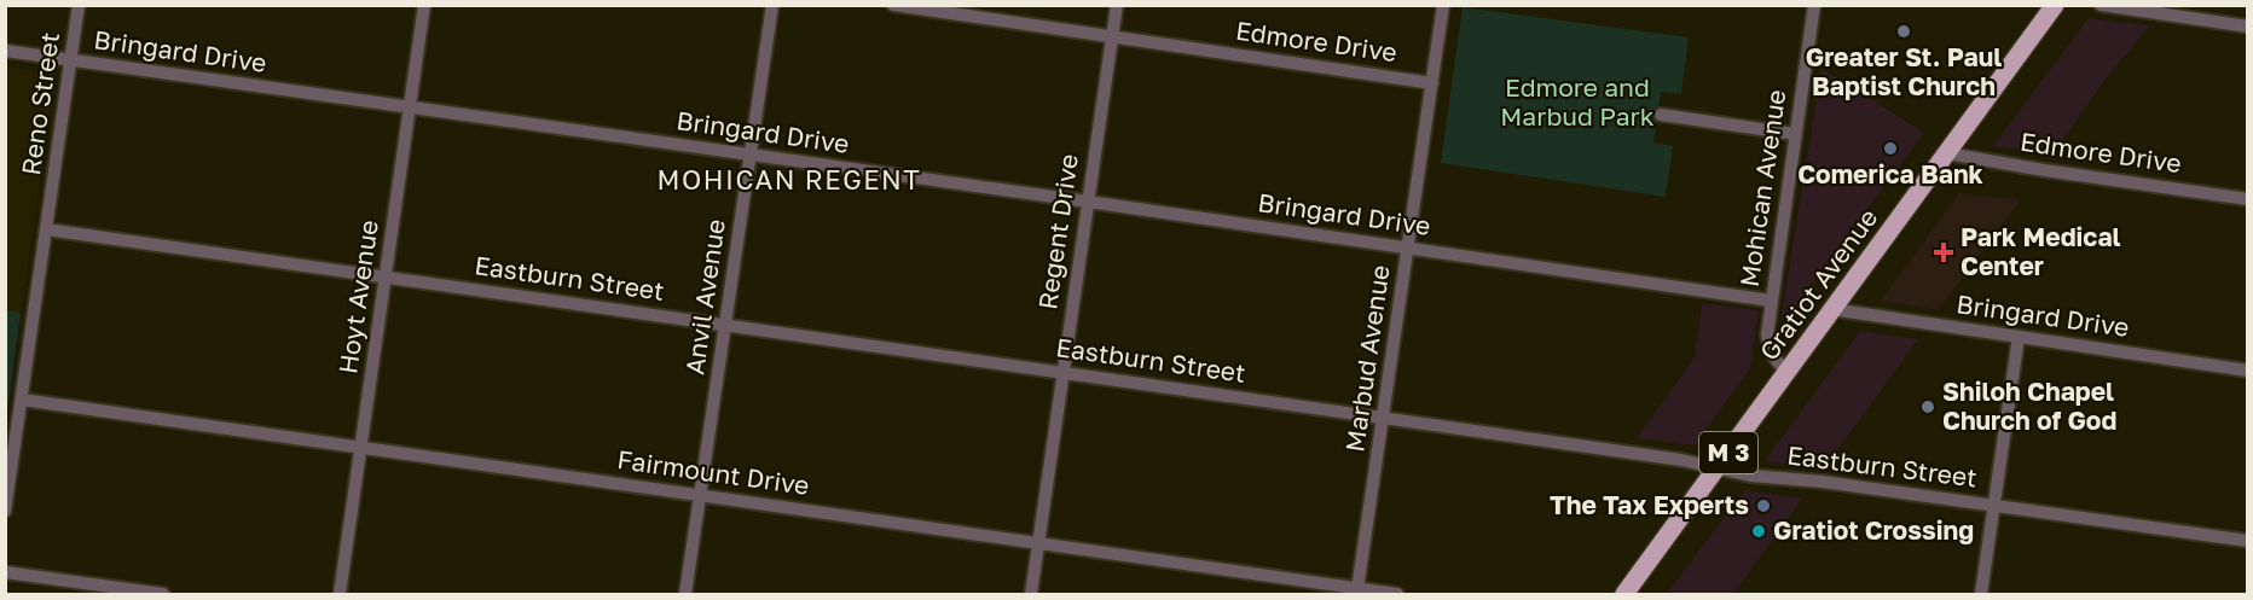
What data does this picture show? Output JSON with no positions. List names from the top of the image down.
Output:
{
  "streets": {
    "main road": ["Gratiot Avenue", "M 3"],
    "street": [
      "Edmore Drive",
      "Bringard Drive",
      "Reno Street",
      "Mohican Avenue",
      "Regent Drive",
      "Eastburn Street",
      "Hoyt Avenue",
      "Anvil Avenue",
      "Marbud Avenue",
      "Fairmount Drive"
    ]
  },
  "crossings": [
    ["Edmore Drive", "Regent Drive"],
    ["Edmore Drive", "Gratiot Avenue"],
    ["Edmore Drive", "Marbud Avenue"],
    ["Bringard Drive", "Reno Street"],
    ["Bringard Drive", "Mohican Avenue"],
    ["Bringard Drive", "Regent Drive"],
    ["Bringard Drive", "Gratiot Avenue"],
    ["Bringard Drive", "Hoyt Avenue"],
    ["Bringard Drive", "Anvil Avenue"],
    ["Bringard Drive", "Marbud Avenue"],
    ["Reno Street", "Eastburn Street"],
    ["Reno Street", "Fairmount Drive"],
    ["Mohican Avenue", "Gratiot Avenue"],
    ["Regent Drive", "Eastburn Street"],
    ["Regent Drive", "Fairmount Drive"],
    ["Eastburn Street", "Gratiot Avenue"],
    ["Eastburn Street", "Hoyt Avenue"],
    ["Eastburn Street", "Anvil Avenue"],
    ["Eastburn Street", "Marbud Avenue"],
    ["Hoyt Avenue", "Fairmount Drive"],
    ["Anvil Avenue", "Fairmount Drive"],
    ["Marbud Avenue", "Fairmount Drive"]
  ],
  "districts": ["MOHICAN REGENT"],
  "parks": ["Edmore and Marbud Park"],
  "places": {
    "other": [
      "Greater St. Paul Baptist Church",
      "Comerica Bank",
      "Shiloh Chapel Church of God",
      "The Tax Experts",
      "Gratiot Crossing"
    ],
    "health": ["Park Medical Center"]
  }
}
